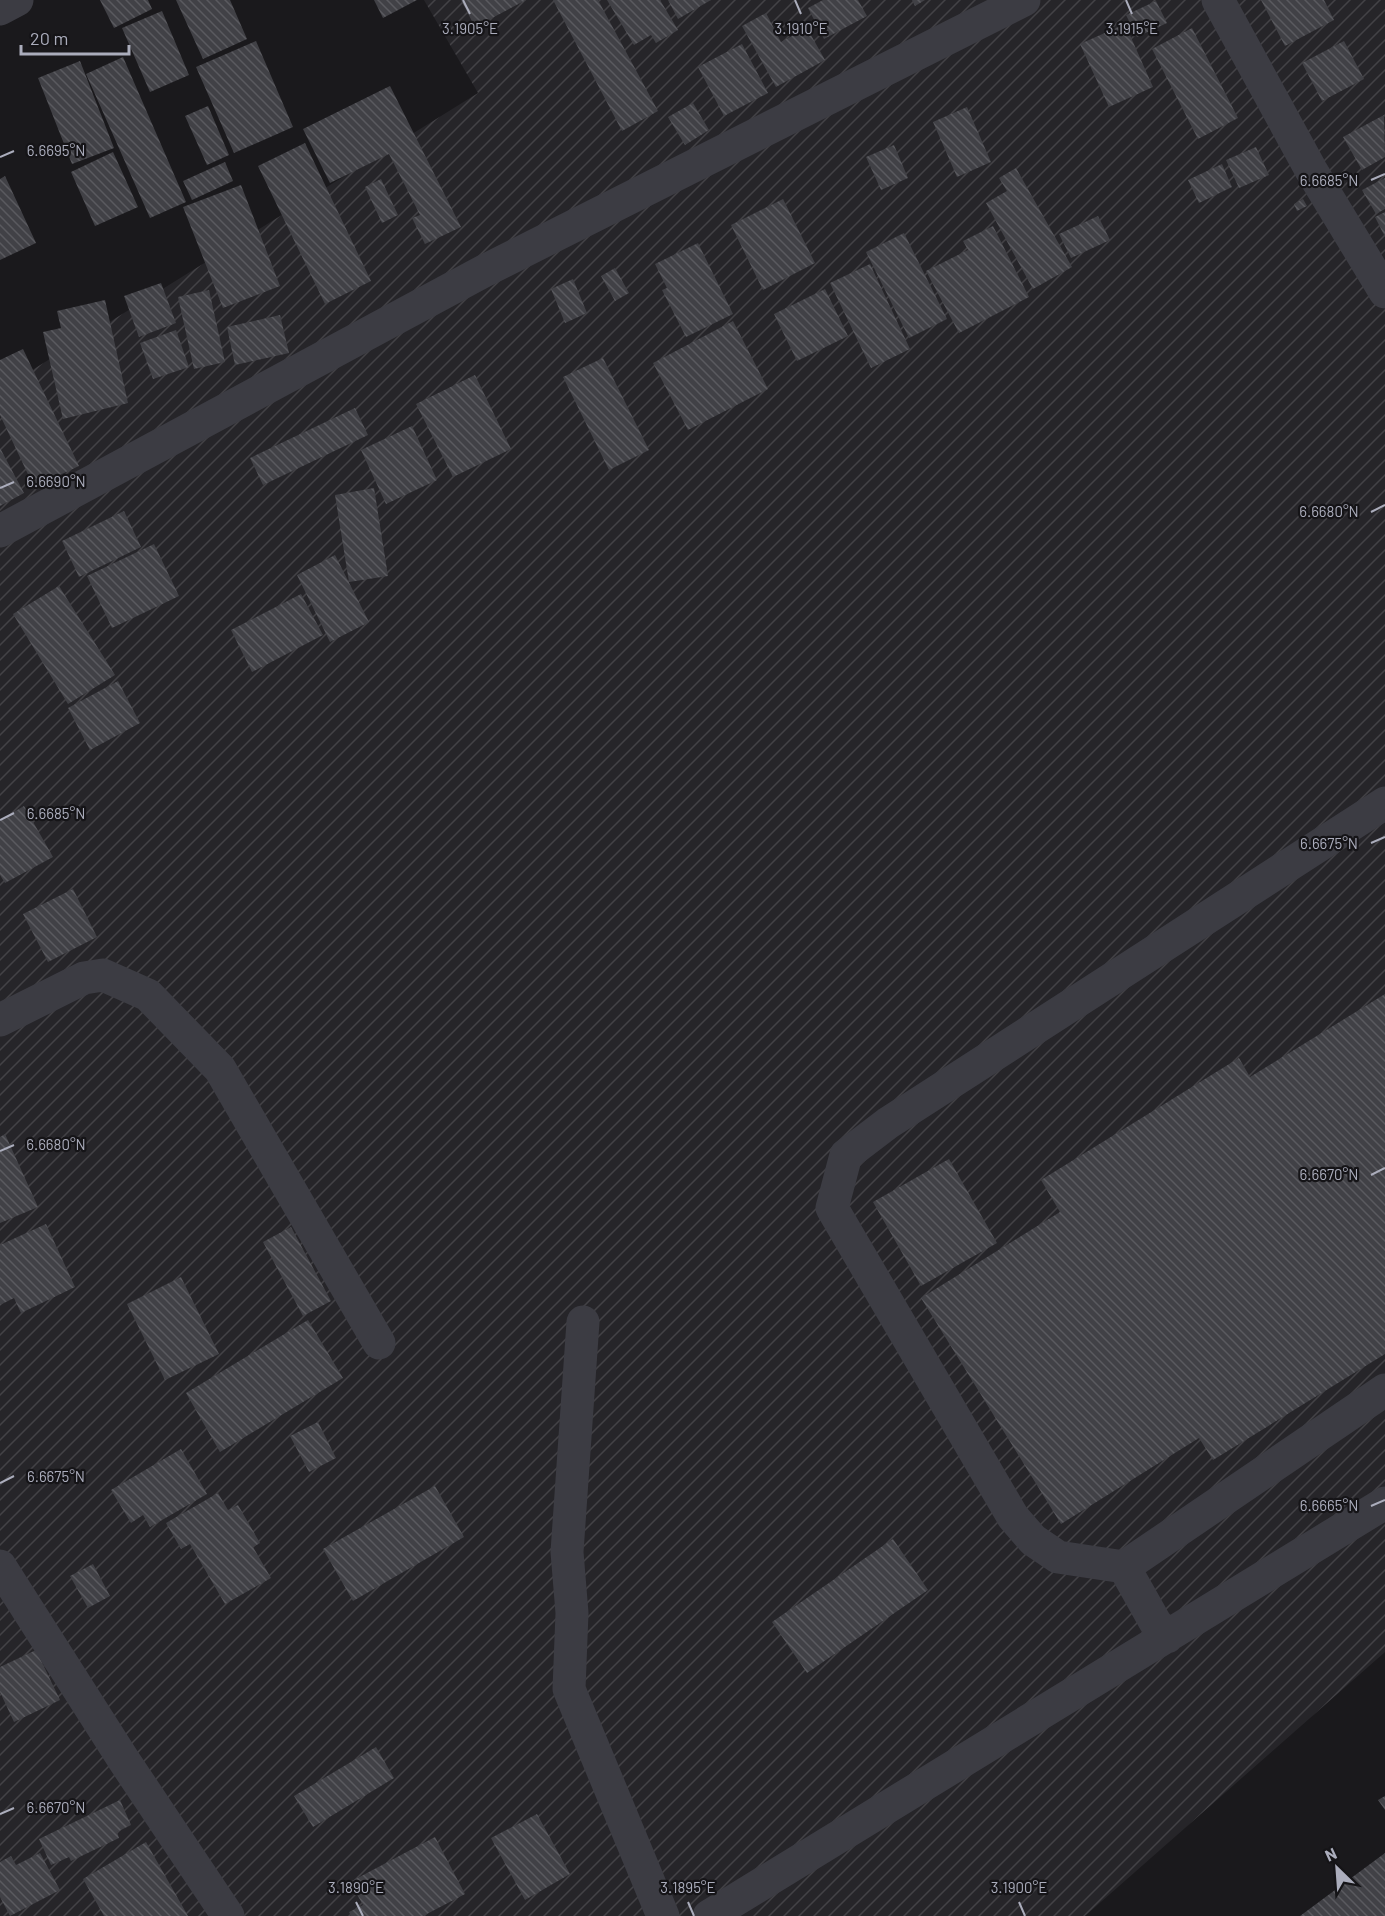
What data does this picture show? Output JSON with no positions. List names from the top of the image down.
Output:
{
  "scale_bar": "20 m",
  "north": "top left",
  "coordinates": [
    "3.1905°E",
    "3.1915°E",
    "3.1910°E",
    "6.6695°N",
    "6.6685°N",
    "6.6690°N",
    "6.6680°N",
    "6.6675°N",
    "6.6670°N",
    "6.6665°N",
    "3.1890°E",
    "3.1895°E",
    "3.1900°E"
  ]
}
